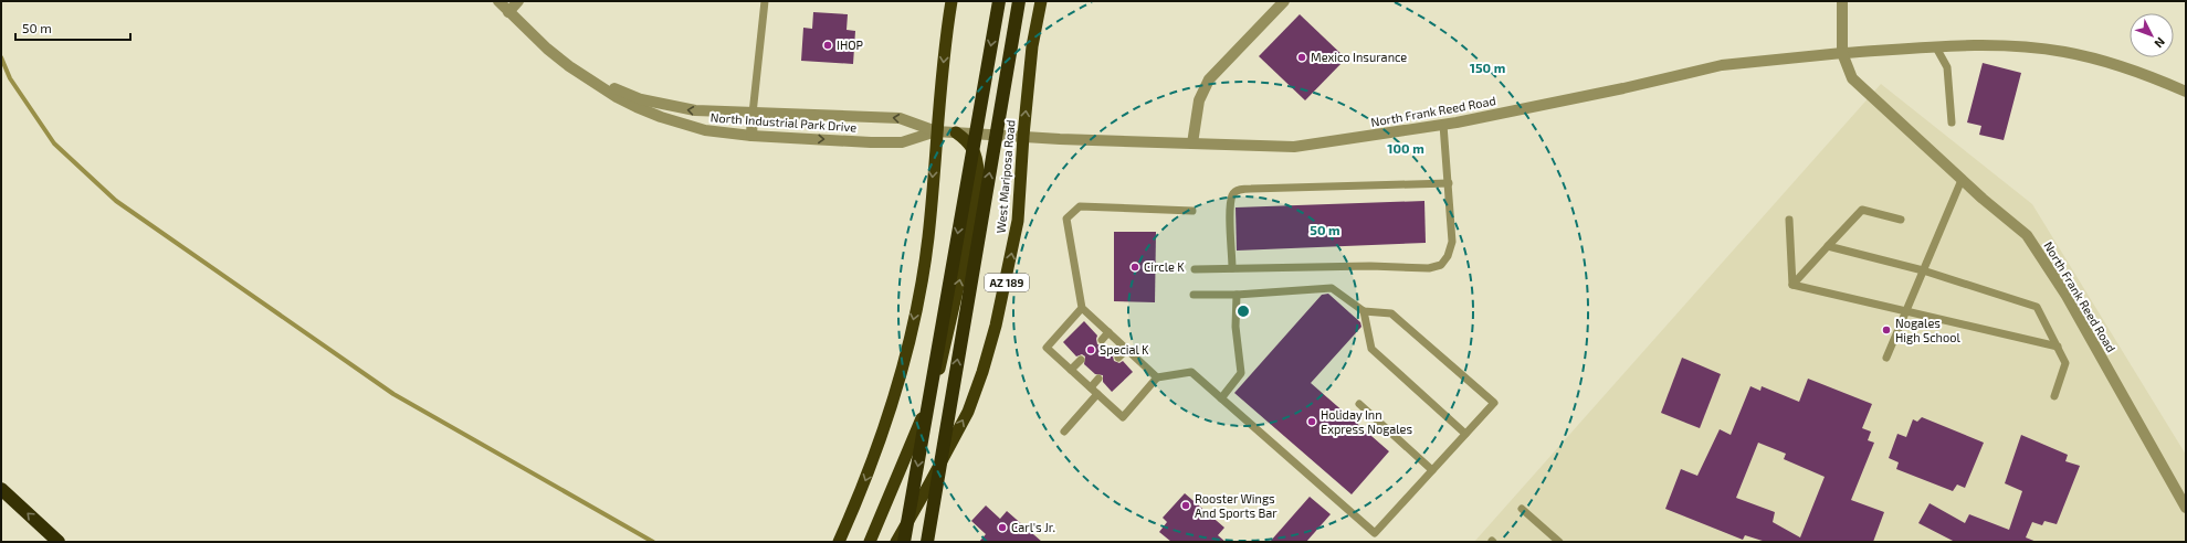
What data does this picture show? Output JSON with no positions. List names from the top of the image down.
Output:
{
  "streets": {
    "highway": ["West Mariposa Road", "AZ 189"],
    "street": ["North Frank Reed Road", "North Industrial Park Drive"]
  },
  "crossings": [
    ["North Frank Reed Road", "North Industrial Park Drive"],
    ["North Frank Reed Road", "West Mariposa Road"],
    ["North Industrial Park Drive", "West Mariposa Road"]
  ],
  "places": [
    "IHOP",
    "Mexico Insurance",
    "Circle K",
    "Nogales High School",
    "Special K",
    "Holiday Inn Express Nogales",
    "Rooster Wings And Sports Bar",
    "Carl's Jr."
  ],
  "scale_bar": "50 m",
  "north": "bottom right",
  "rings": ["150 m", "100 m", "50 m"]
}
